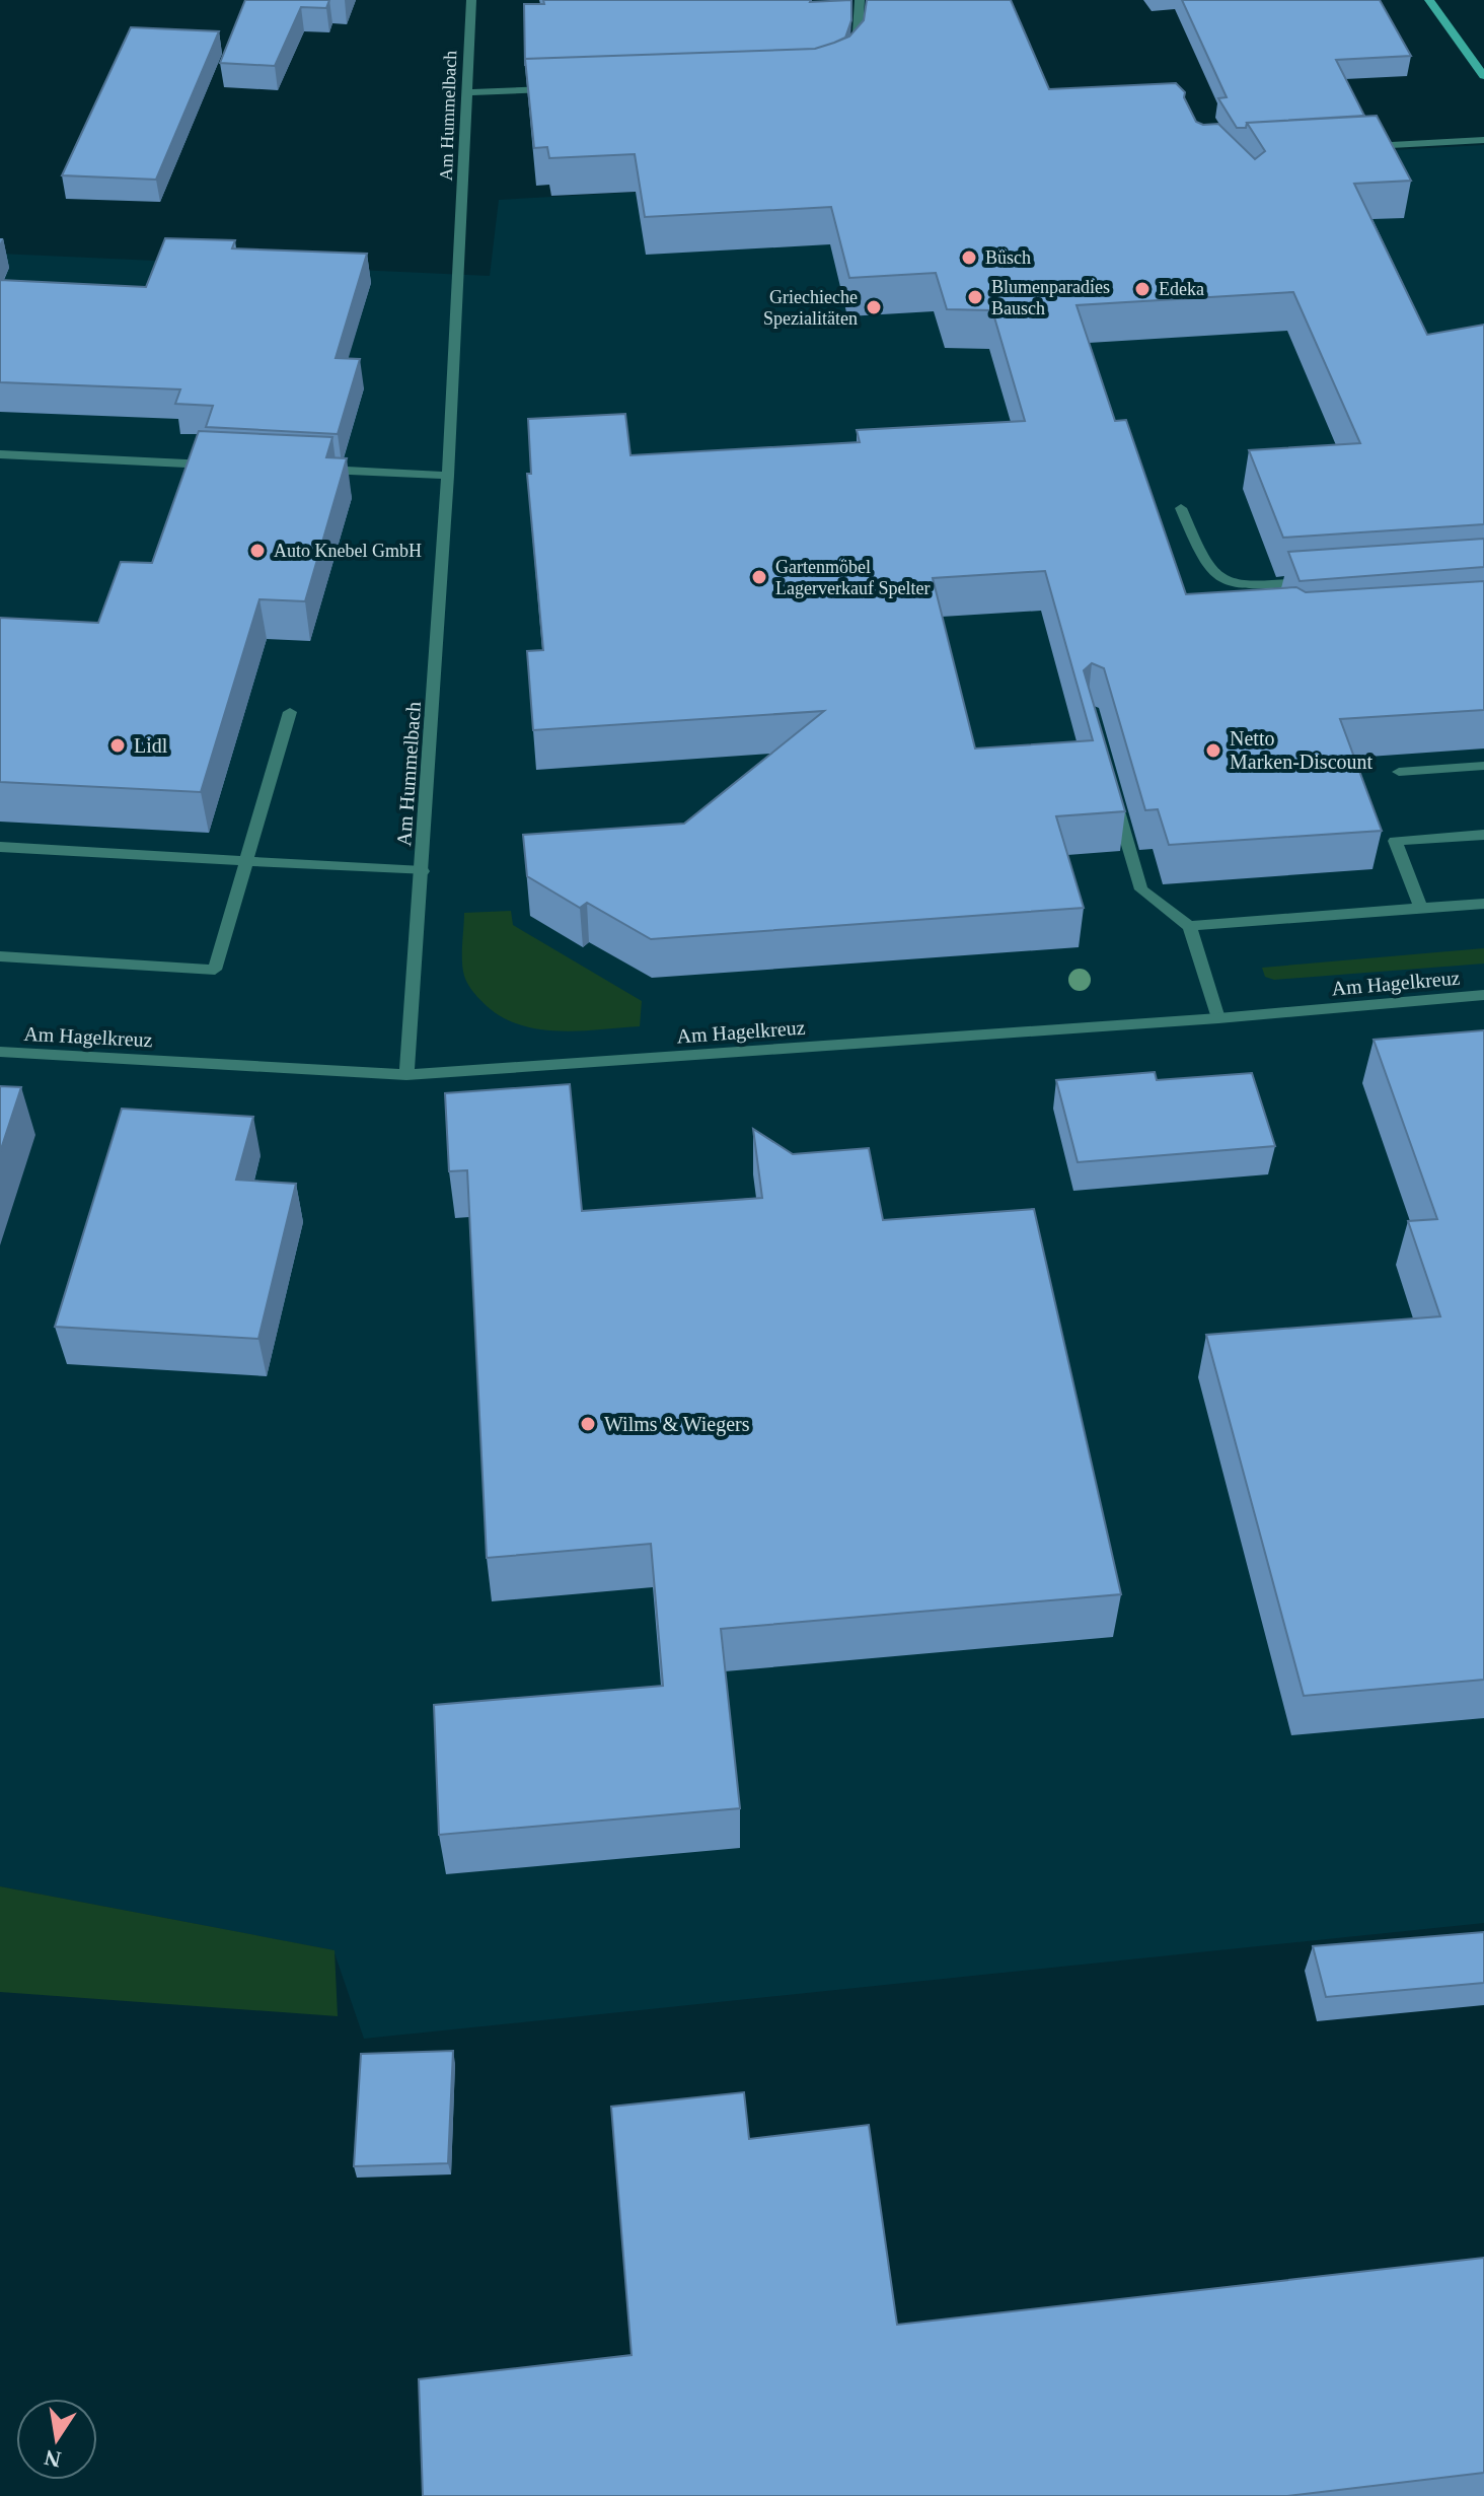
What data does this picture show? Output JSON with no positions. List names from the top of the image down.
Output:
{
  "streets": {
    "street": ["Am Hummelbach", "Am Hagelkreuz"]
  },
  "crossings": [
    ["Am Hummelbach", "Am Hagelkreuz"]
  ],
  "places": [
    "Büsch",
    "Edeka",
    "Blumenparadies Bausch",
    "Griechieche Spezialitäten",
    "Auto Knebel GmbH",
    "Gartenmöbel Lagerverkauf Spelter",
    "Lidl",
    "Netto Marken-Discount",
    "Wilms & Wiegers"
  ],
  "north": "bottom"
}
